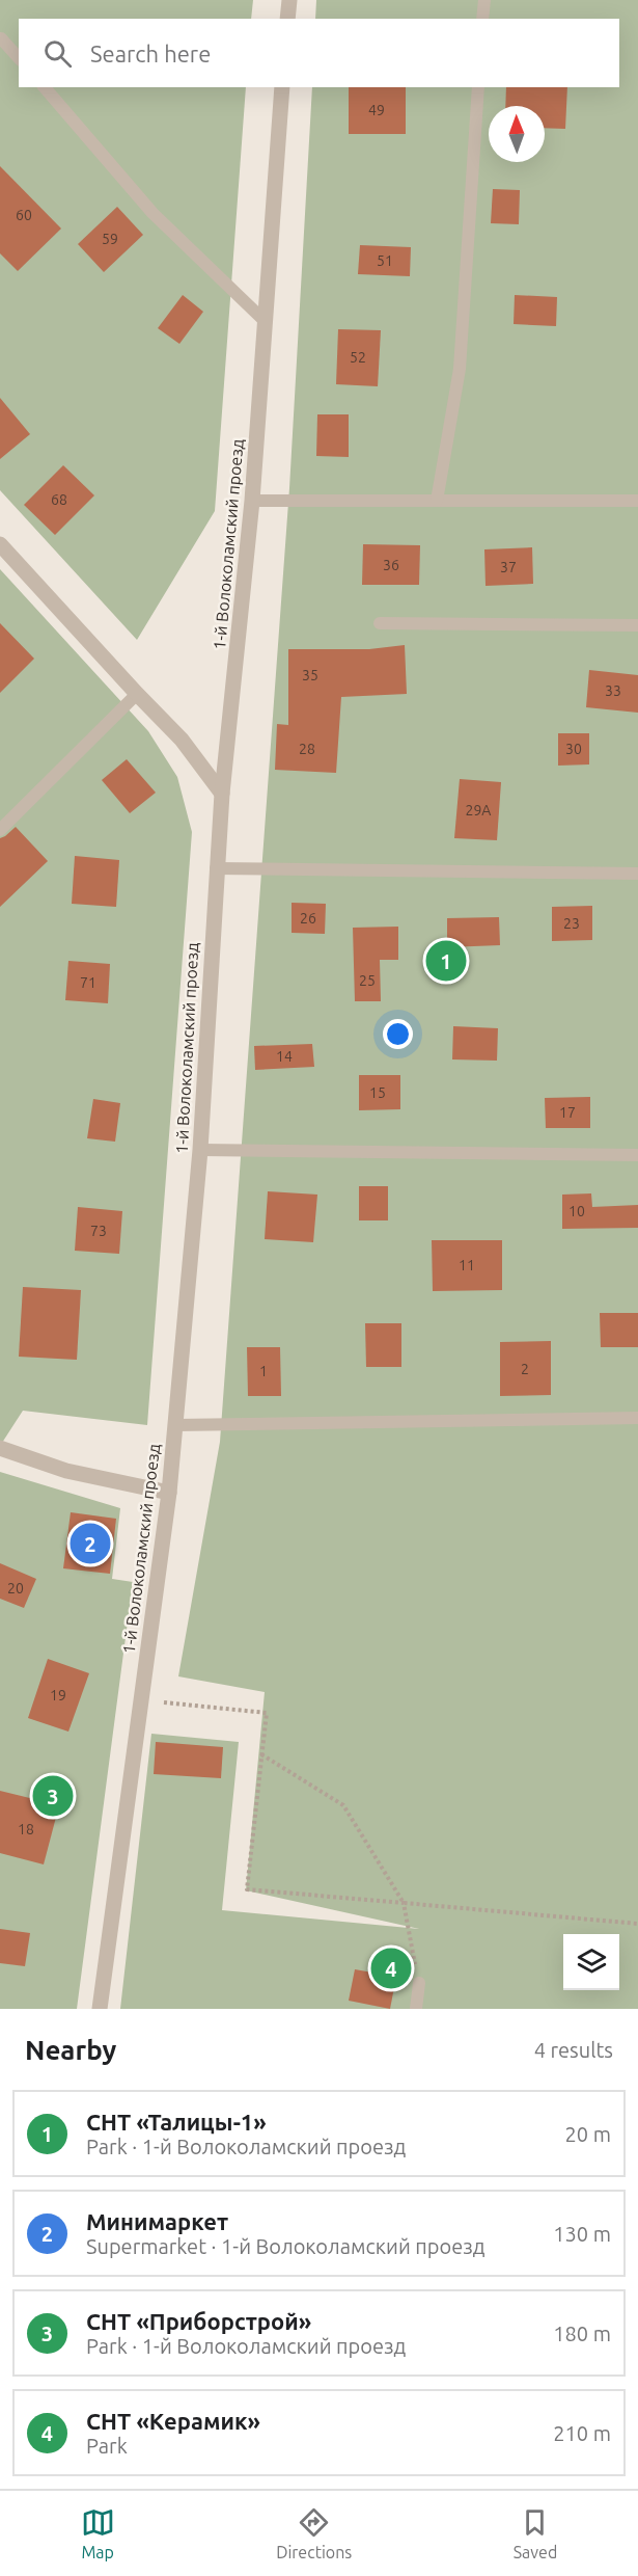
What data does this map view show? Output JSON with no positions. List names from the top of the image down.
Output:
{
  "streets": {
    "street": ["1-й Волоколамский проезд"]
  },
  "house_numbers": [
    "49",
    "60",
    "59",
    "51",
    "52",
    "68",
    "36",
    "37",
    "35",
    "33",
    "28",
    "30",
    "29А",
    "26",
    "23",
    "25",
    "71",
    "14",
    "15",
    "17",
    "10",
    "73",
    "11",
    "2",
    "1",
    "20",
    "19",
    "18"
  ],
  "north": "top",
  "page": {
    "search": "Search here",
    "pins": [
      "1",
      "2",
      "3",
      "4"
    ],
    "heading": ["Nearby", "4 results"],
    "list": [
      {
        "mark": "1",
        "name": "СНТ «Талицы-1»",
        "note": "Park · 1-й Волоколамский проезд",
        "value": "20 m"
      },
      {
        "mark": "2",
        "name": "Минимаркет",
        "note": "Supermarket · 1-й Волоколамский проезд",
        "value": "130 m"
      },
      {
        "mark": "3",
        "name": "СНТ «Приборстрой»",
        "note": "Park · 1-й Волоколамский проезд",
        "value": "180 m"
      },
      {
        "mark": "4",
        "name": "СНТ «Керамик»",
        "note": "Park",
        "value": "210 m"
      }
    ],
    "nav": ["Map", "Directions", "Saved"]
  }
}
